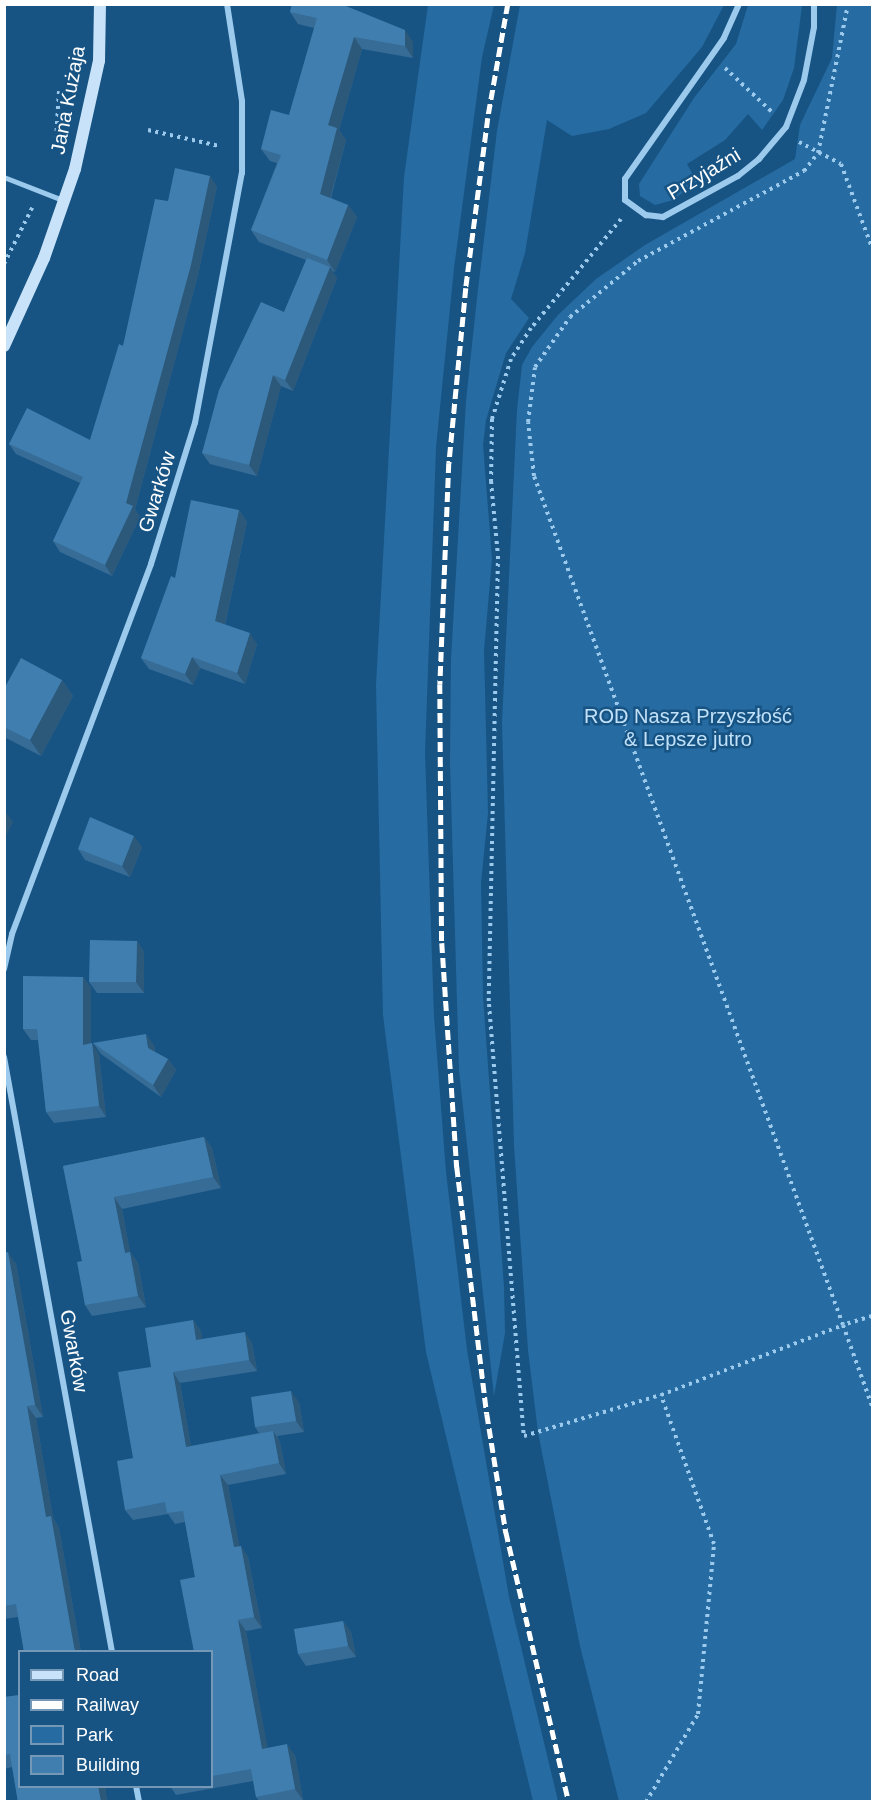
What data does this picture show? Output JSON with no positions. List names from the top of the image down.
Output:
{
  "streets": {
    "street": ["Jana Kużaja", "Przyjaźni", "Gwarków"]
  },
  "parks": ["ROD Nasza Przyszłość & Lepsze jutro"],
  "legend": [
    "Road",
    "Railway",
    "Park",
    "Building"
  ]
}
